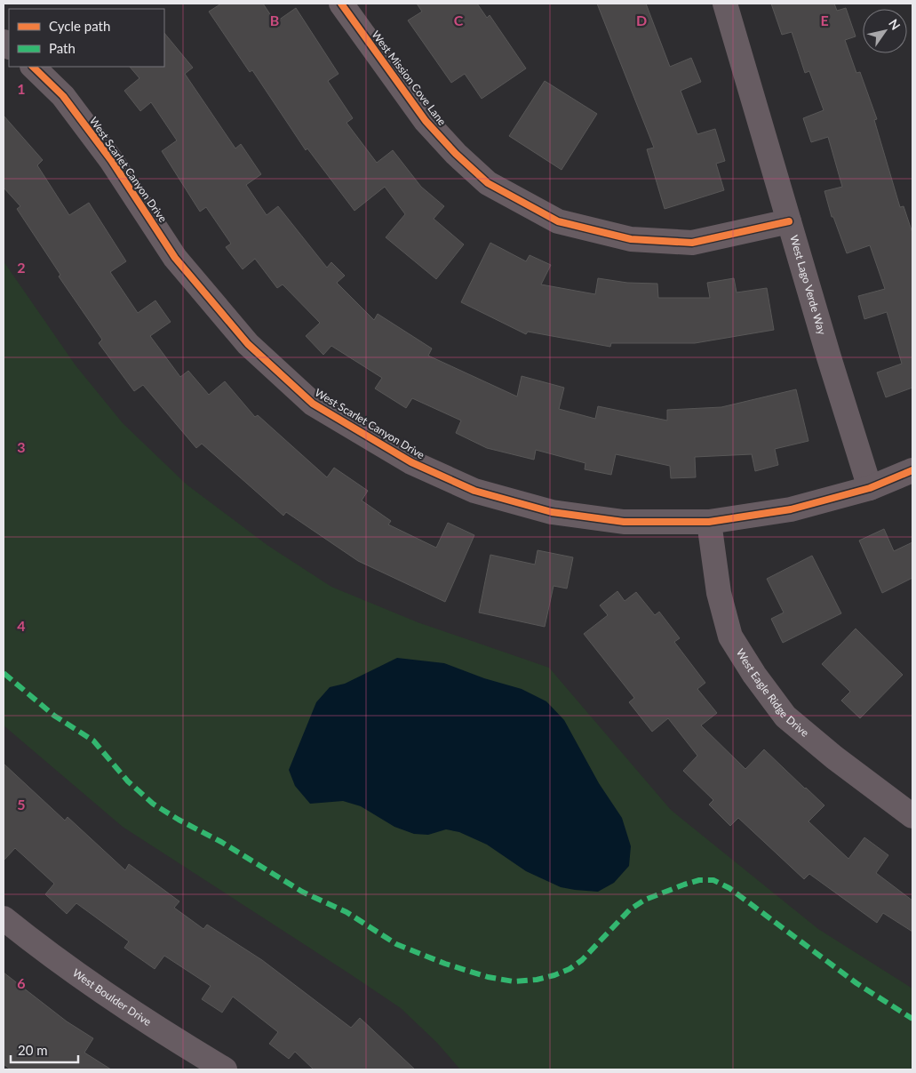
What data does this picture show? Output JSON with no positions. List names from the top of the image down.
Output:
{
  "streets": {
    "street": [
      "West Mission Cove Lane",
      "West Scarlet Canyon Drive",
      "West Lago Verde Way",
      "West Eagle Ridge Drive",
      "West Boulder Drive"
    ]
  },
  "crossings": [
    ["West Mission Cove Lane", "West Lago Verde Way"],
    ["West Scarlet Canyon Drive", "West Lago Verde Way"],
    ["West Scarlet Canyon Drive", "West Eagle Ridge Drive"]
  ],
  "legend": ["Cycle path", "Path"],
  "scale_bar": "20 m",
  "north": "top right",
  "grid": {
    "columns": [
      "B",
      "C",
      "D",
      "E"
    ],
    "rows": [
      "1",
      "2",
      "3",
      "4",
      "5",
      "6"
    ]
  }
}
